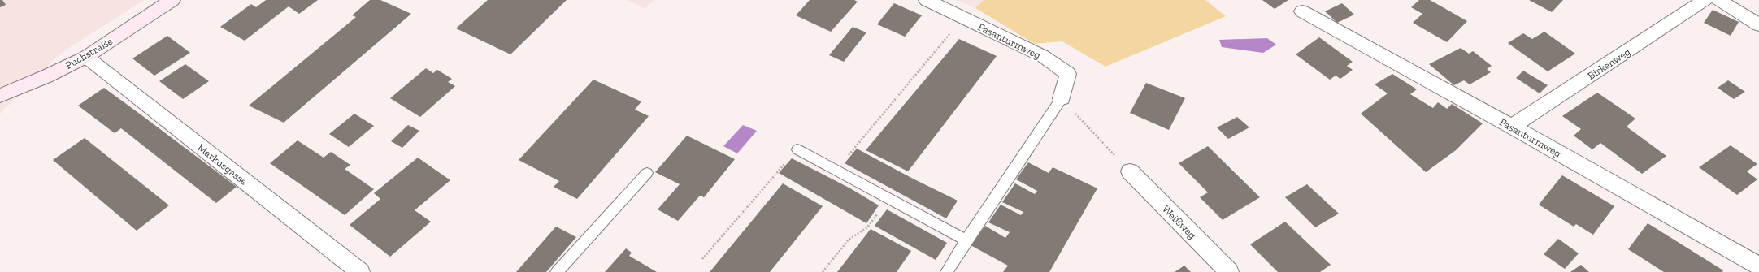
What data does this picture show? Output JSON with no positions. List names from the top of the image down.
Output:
{
  "streets": {
    "main road": ["Puchstraße"],
    "street": [
      "Fasanturmweg",
      "Birkenweg",
      "Markusgasse",
      "Weißweg"
    ]
  },
  "crossings": [
    ["Fasanturmweg", "Birkenweg"],
    ["Puchstraße", "Markusgasse"]
  ]
}
